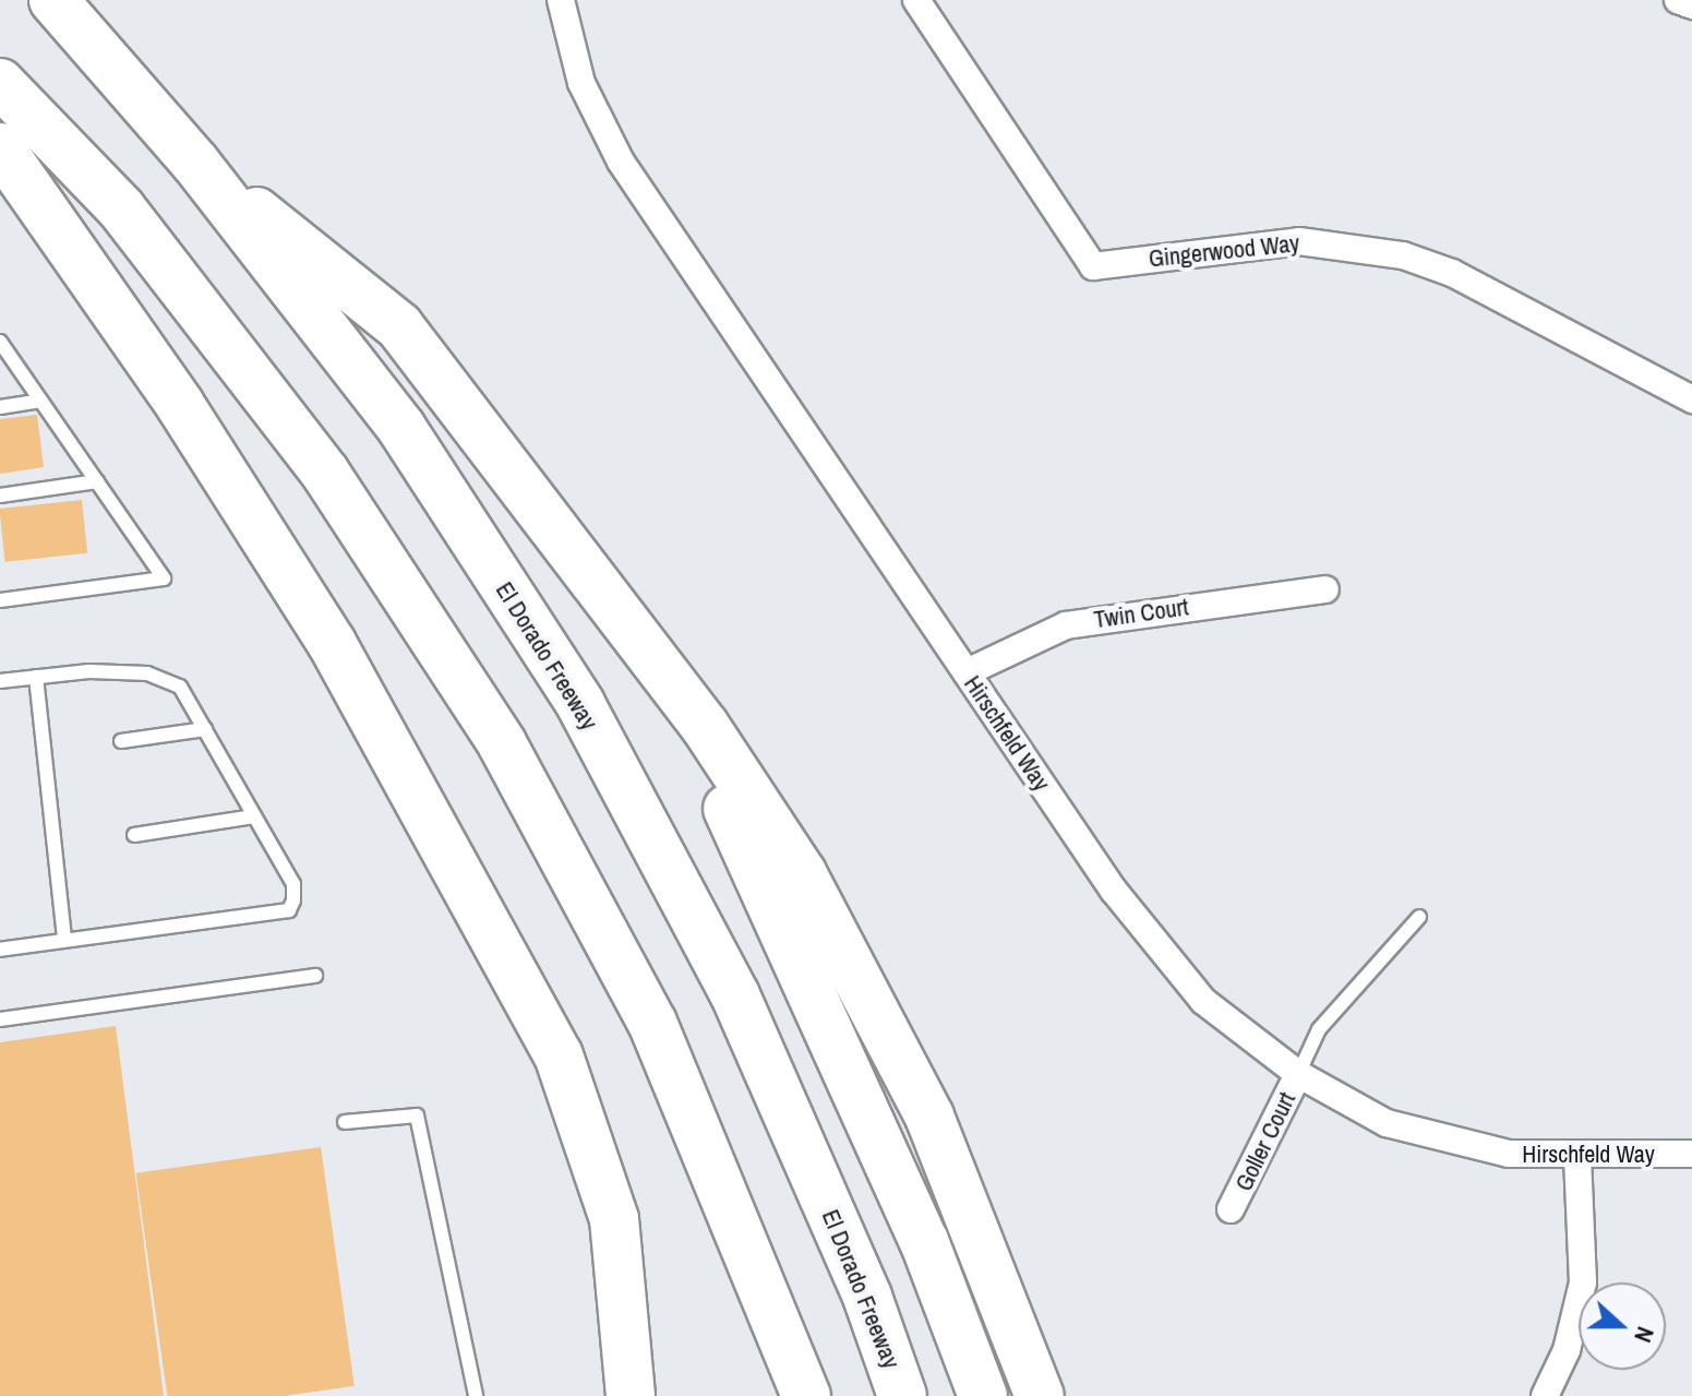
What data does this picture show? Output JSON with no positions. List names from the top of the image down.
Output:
{
  "streets": {
    "highway": ["El Dorado Freeway"],
    "street": [
      "Gingerwood Way",
      "Twin Court",
      "Hirschfeld Way",
      "Goller Court"
    ]
  },
  "crossings": [
    ["Twin Court", "Hirschfeld Way"],
    ["Hirschfeld Way", "Goller Court"]
  ],
  "north": "right"
}
